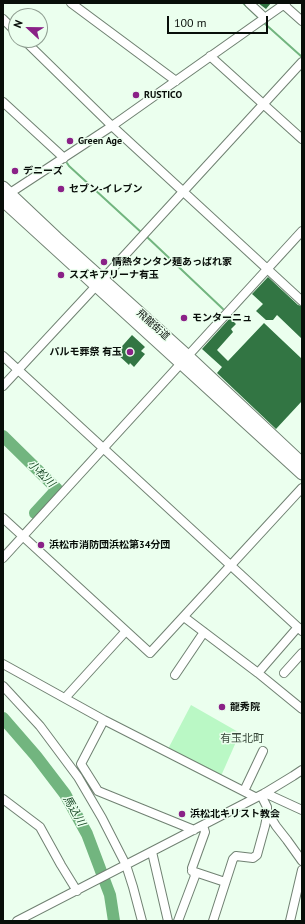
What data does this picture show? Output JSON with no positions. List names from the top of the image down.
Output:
{
  "streets": {
    "highway": ["飛龍街道"]
  },
  "districts": ["有玉北町"],
  "water": ["小松川", "馬込川"],
  "places": [
    "RUSTICO",
    "Green Age",
    "デニーズ",
    "セブン-イレブン",
    "情熱タンタン麺あっぱれ家",
    "スズキアリーナ有玉",
    "モンターニュ",
    "パルモ葬祭 有玉",
    "浜松市消防団浜松第34分団",
    "龍秀院",
    "浜松北キリスト教会"
  ],
  "scale_bar": "100 m",
  "north": "left"
}
